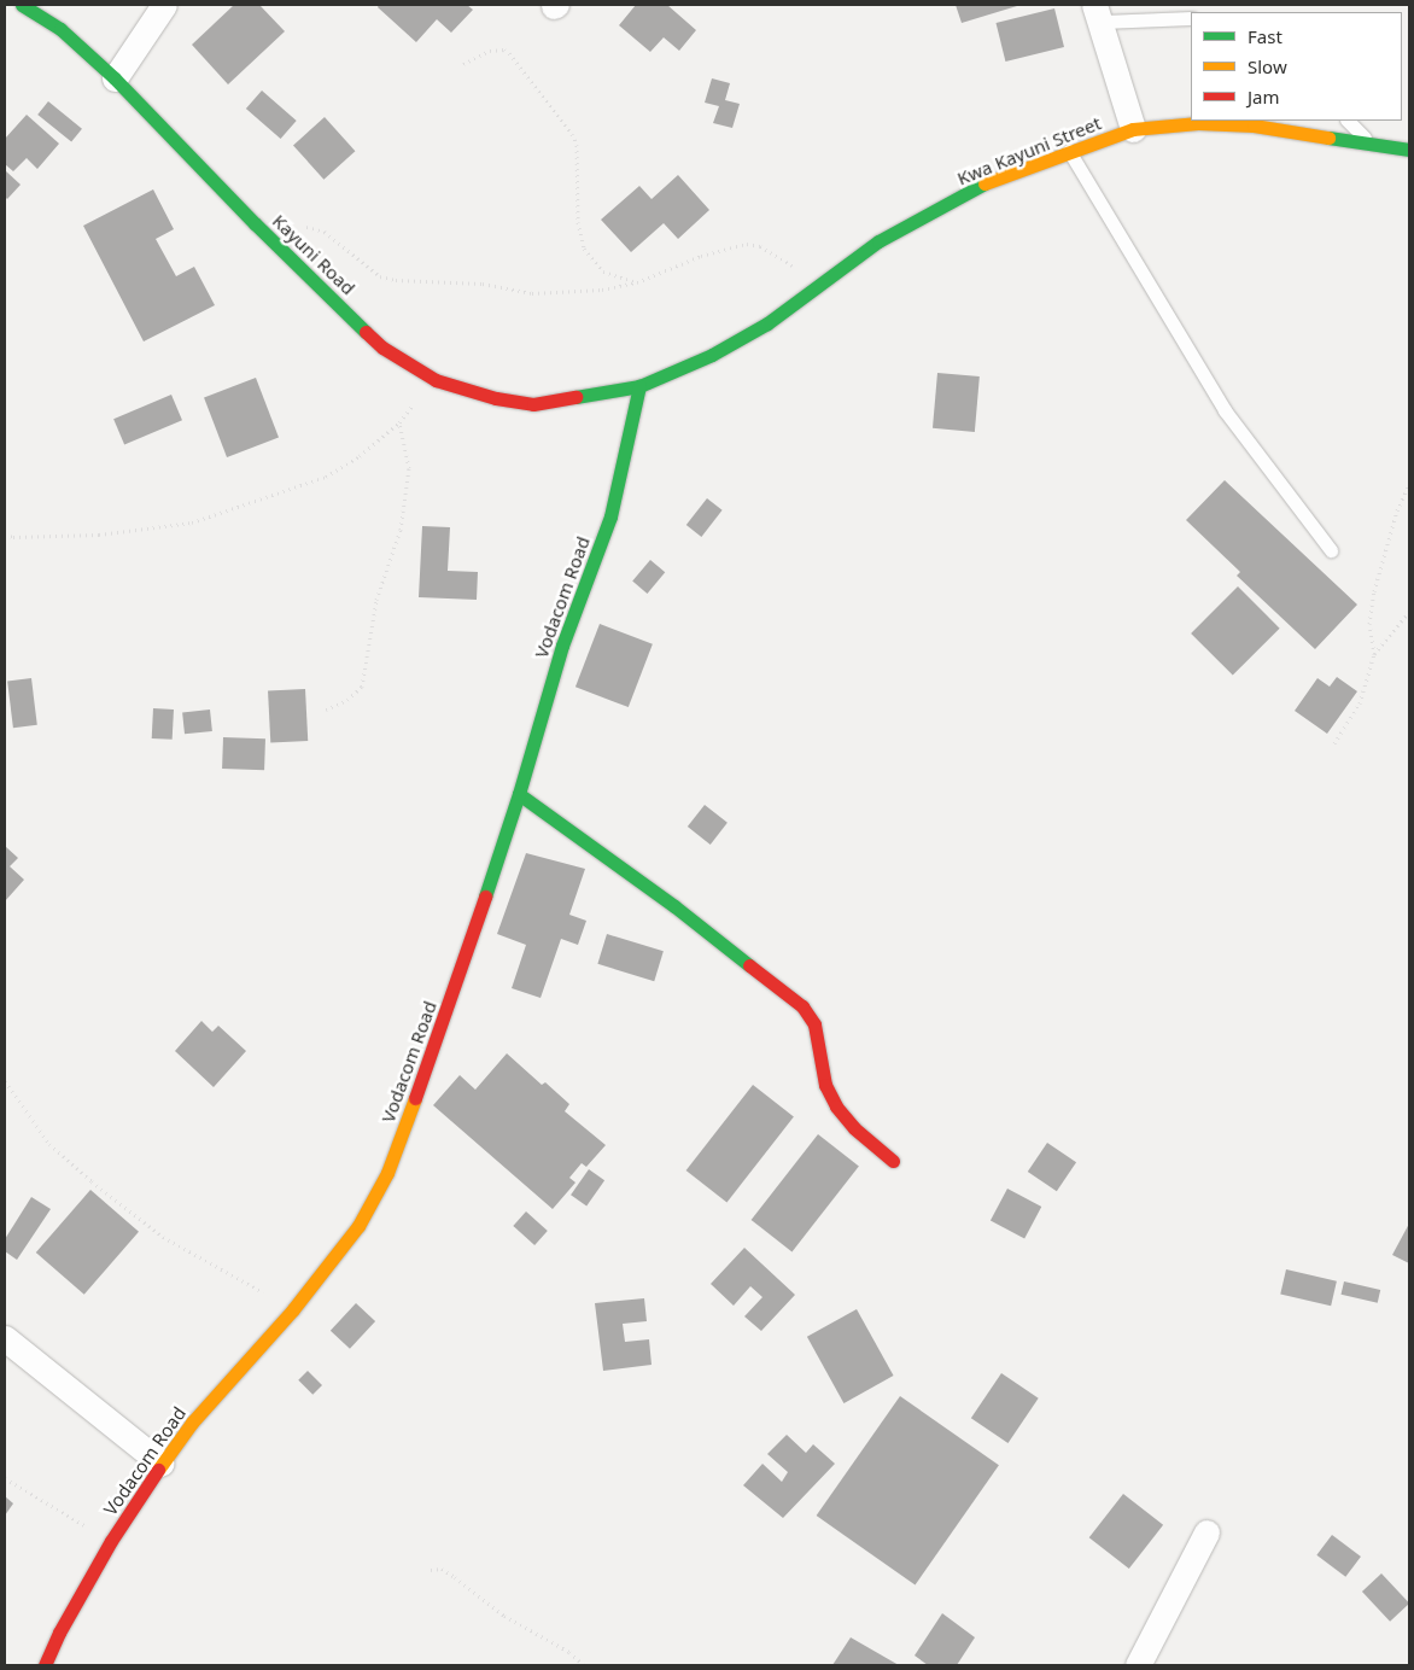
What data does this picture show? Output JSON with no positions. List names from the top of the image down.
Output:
{
  "streets": {
    "street": ["Kwa Kayuni Street", "Kayuni Road", "Vodacom Road"]
  },
  "crossings": [
    ["Kwa Kayuni Street", "Kayuni Road"],
    ["Kwa Kayuni Street", "Vodacom Road"],
    ["Kayuni Road", "Vodacom Road"]
  ],
  "legend": ["Fast", "Slow", "Jam"]
}
